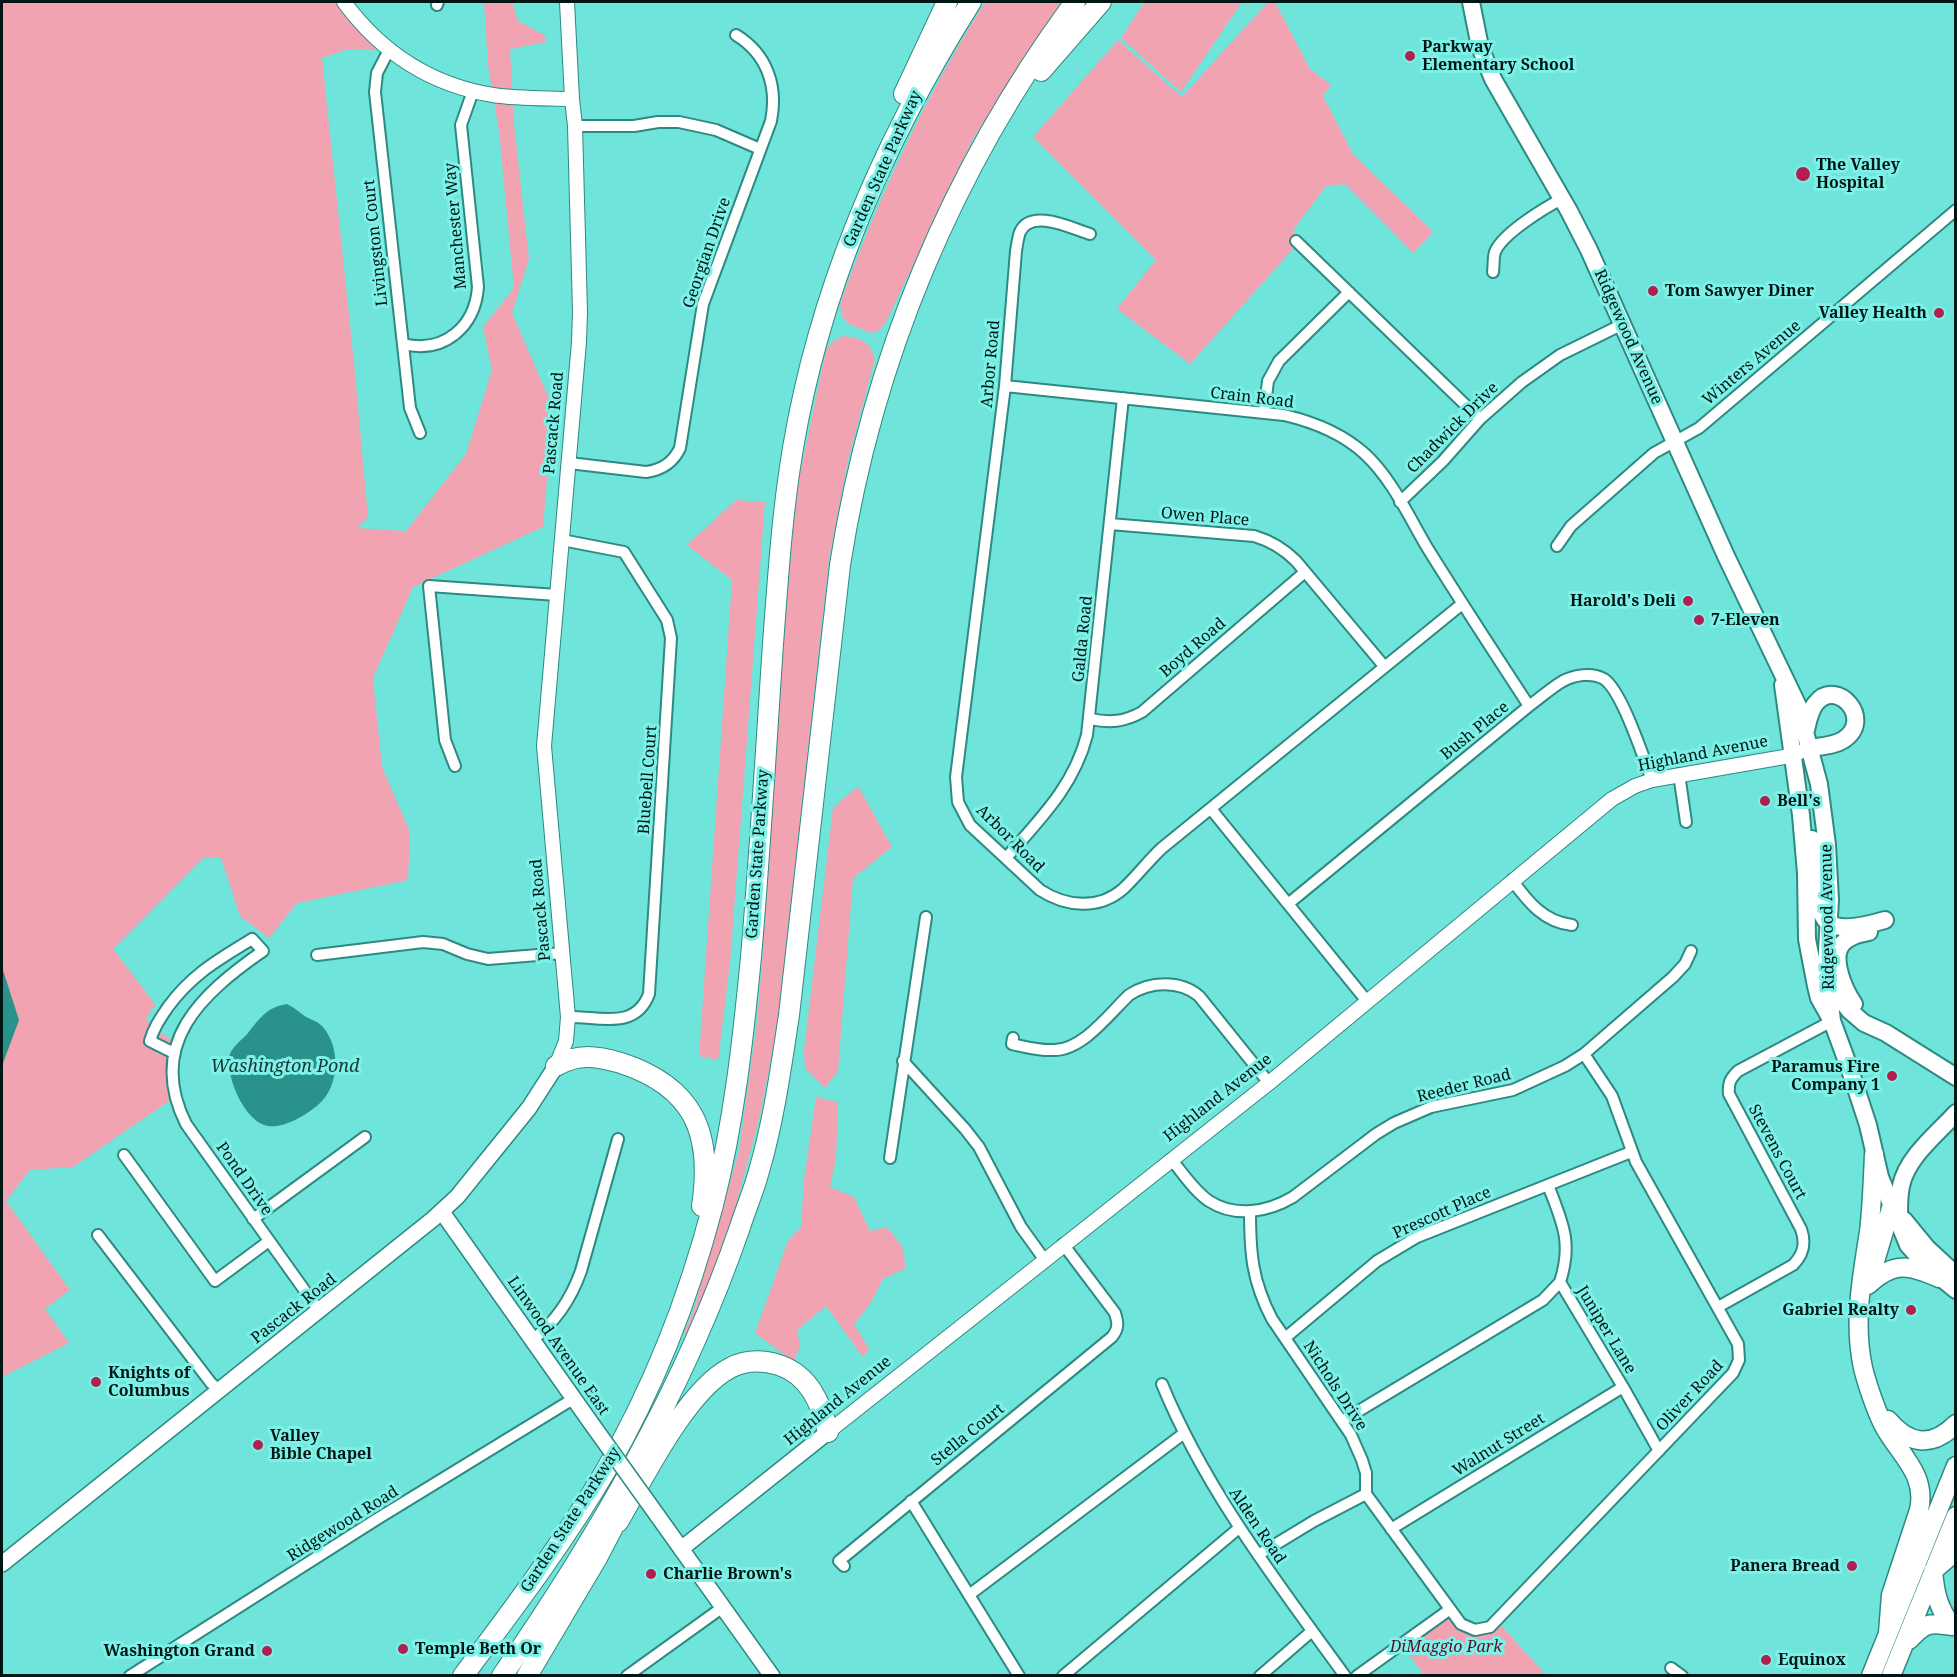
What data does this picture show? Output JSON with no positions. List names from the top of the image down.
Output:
{
  "streets": {
    "highway": ["Garden State Parkway"],
    "main road": [
      "Ridgewood Avenue",
      "Pascack Road",
      "Highland Avenue",
      "Linwood Avenue East"
    ],
    "street": [
      "Manchester Way",
      "Livingston Court",
      "Georgian Drive",
      "Winters Avenue",
      "Arbor Road",
      "Crain Road",
      "Chadwick Drive",
      "Owen Place",
      "Galda Road",
      "Boyd Road",
      "Bush Place",
      "Bluebell Court",
      "Reeder Road",
      "Stevens Court",
      "Pond Drive",
      "Prescott Place",
      "Juniper Lane",
      "Nichols Drive",
      "Oliver Road",
      "Stella Court",
      "Walnut Street",
      "Ridgewood Road",
      "Alden Road"
    ]
  },
  "crossings": [
    ["Manchester Way", "Livingston Court"],
    ["Georgian Drive", "Pascack Road"],
    ["Ridgewood Avenue", "Winters Avenue"],
    ["Ridgewood Avenue", "Chadwick Drive"],
    ["Ridgewood Avenue", "Highland Avenue"],
    ["Ridgewood Avenue", "Stevens Court"],
    ["Arbor Road", "Crain Road"],
    ["Arbor Road", "Owen Place"],
    ["Arbor Road", "Galda Road"],
    ["Crain Road", "Chadwick Drive"],
    ["Crain Road", "Galda Road"],
    ["Crain Road", "Bush Place"],
    ["Pascack Road", "Bluebell Court"],
    ["Pascack Road", "Pond Drive"],
    ["Pascack Road", "Linwood Avenue East"],
    ["Owen Place", "Galda Road"],
    ["Owen Place", "Boyd Road"],
    ["Galda Road", "Boyd Road"],
    ["Bush Place", "Highland Avenue"],
    ["Highland Avenue", "Reeder Road"],
    ["Highland Avenue", "Linwood Avenue East"],
    ["Highland Avenue", "Stella Court"],
    ["Reeder Road", "Nichols Drive"],
    ["Reeder Road", "Oliver Road"],
    ["Stevens Court", "Oliver Road"],
    ["Prescott Place", "Juniper Lane"],
    ["Prescott Place", "Nichols Drive"],
    ["Prescott Place", "Oliver Road"],
    ["Juniper Lane", "Oliver Road"],
    ["Juniper Lane", "Walnut Street"],
    ["Linwood Avenue East", "Ridgewood Road"],
    ["Nichols Drive", "Oliver Road"],
    ["Nichols Drive", "Walnut Street"]
  ],
  "water": ["Washington Pond"],
  "parks": ["DiMaggio Park"],
  "places": [
    "Parkway Elementary School",
    "The Valley Hospital",
    "Tom Sawyer Diner",
    "Valley Health",
    "Harold's Deli",
    "7-Eleven",
    "Bell's",
    "Paramus Fire Company 1",
    "Gabriel Realty",
    "Knights of Columbus",
    "Valley Bible Chapel",
    "Panera Bread",
    "Charlie Brown's",
    "Temple Beth Or",
    "Washington Grand",
    "Equinox"
  ]
}
